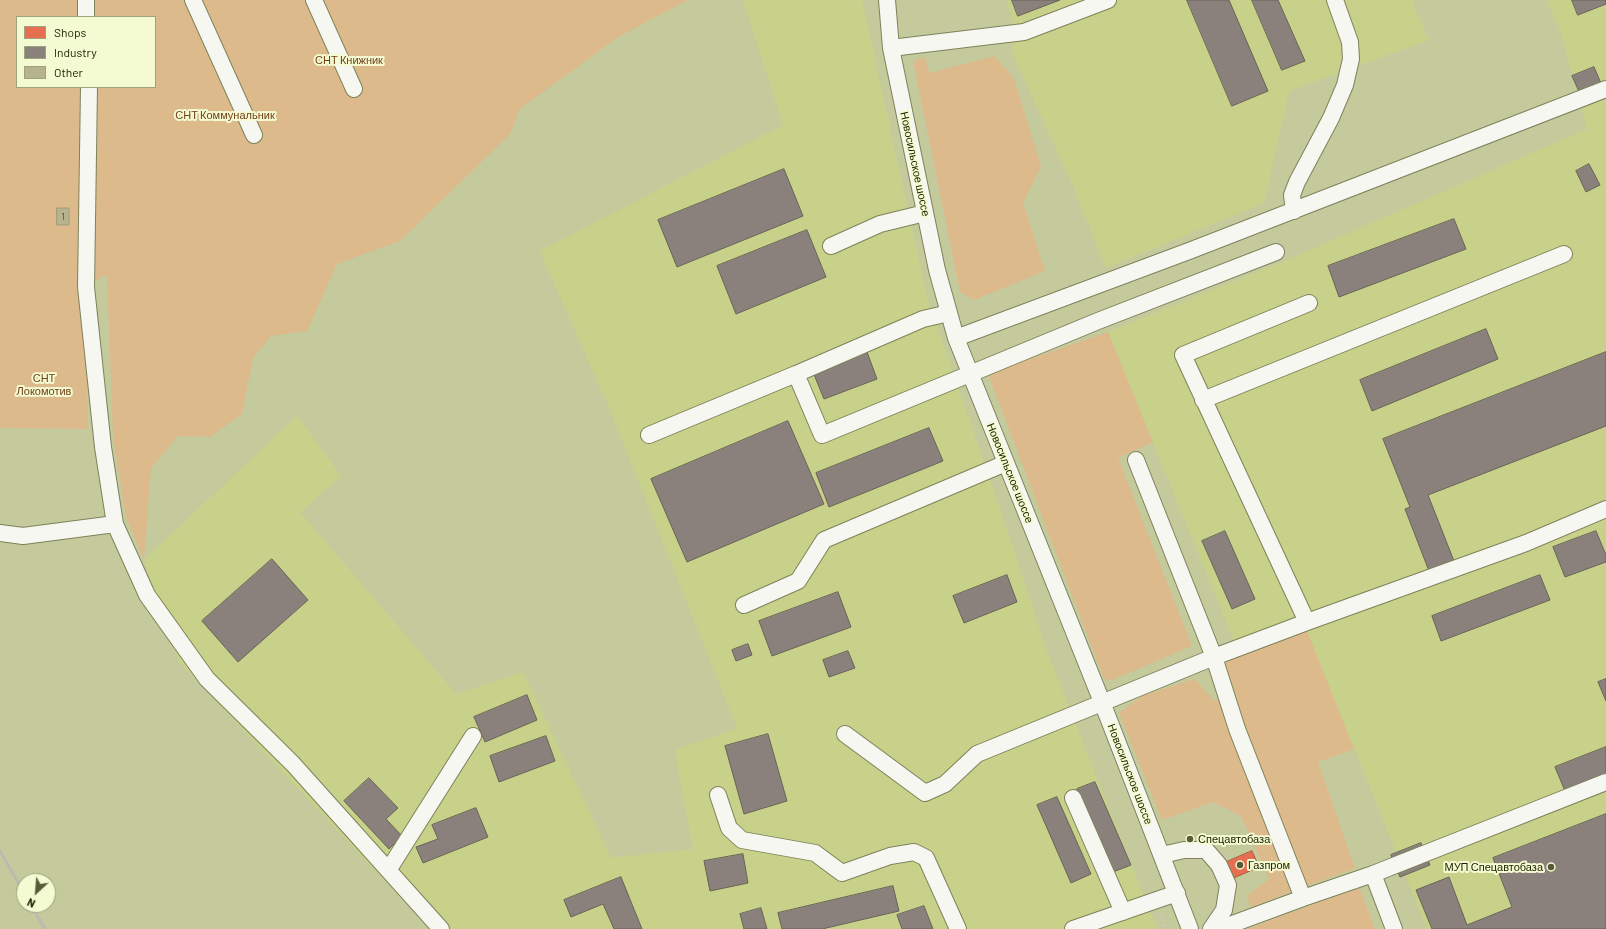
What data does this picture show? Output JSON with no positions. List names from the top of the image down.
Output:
{
  "streets": {
    "street": ["Новосильское шоссе"]
  },
  "parks": ["СНТ Книжник", "СНТ Коммунальник", "СНТ Локомотив"],
  "places": ["Спецавтобаза", "Газпром", "МУП Спецавтобаза"],
  "house_numbers": ["1"],
  "legend": ["Shops", "Industry", "Other"],
  "north": "bottom left"
}
